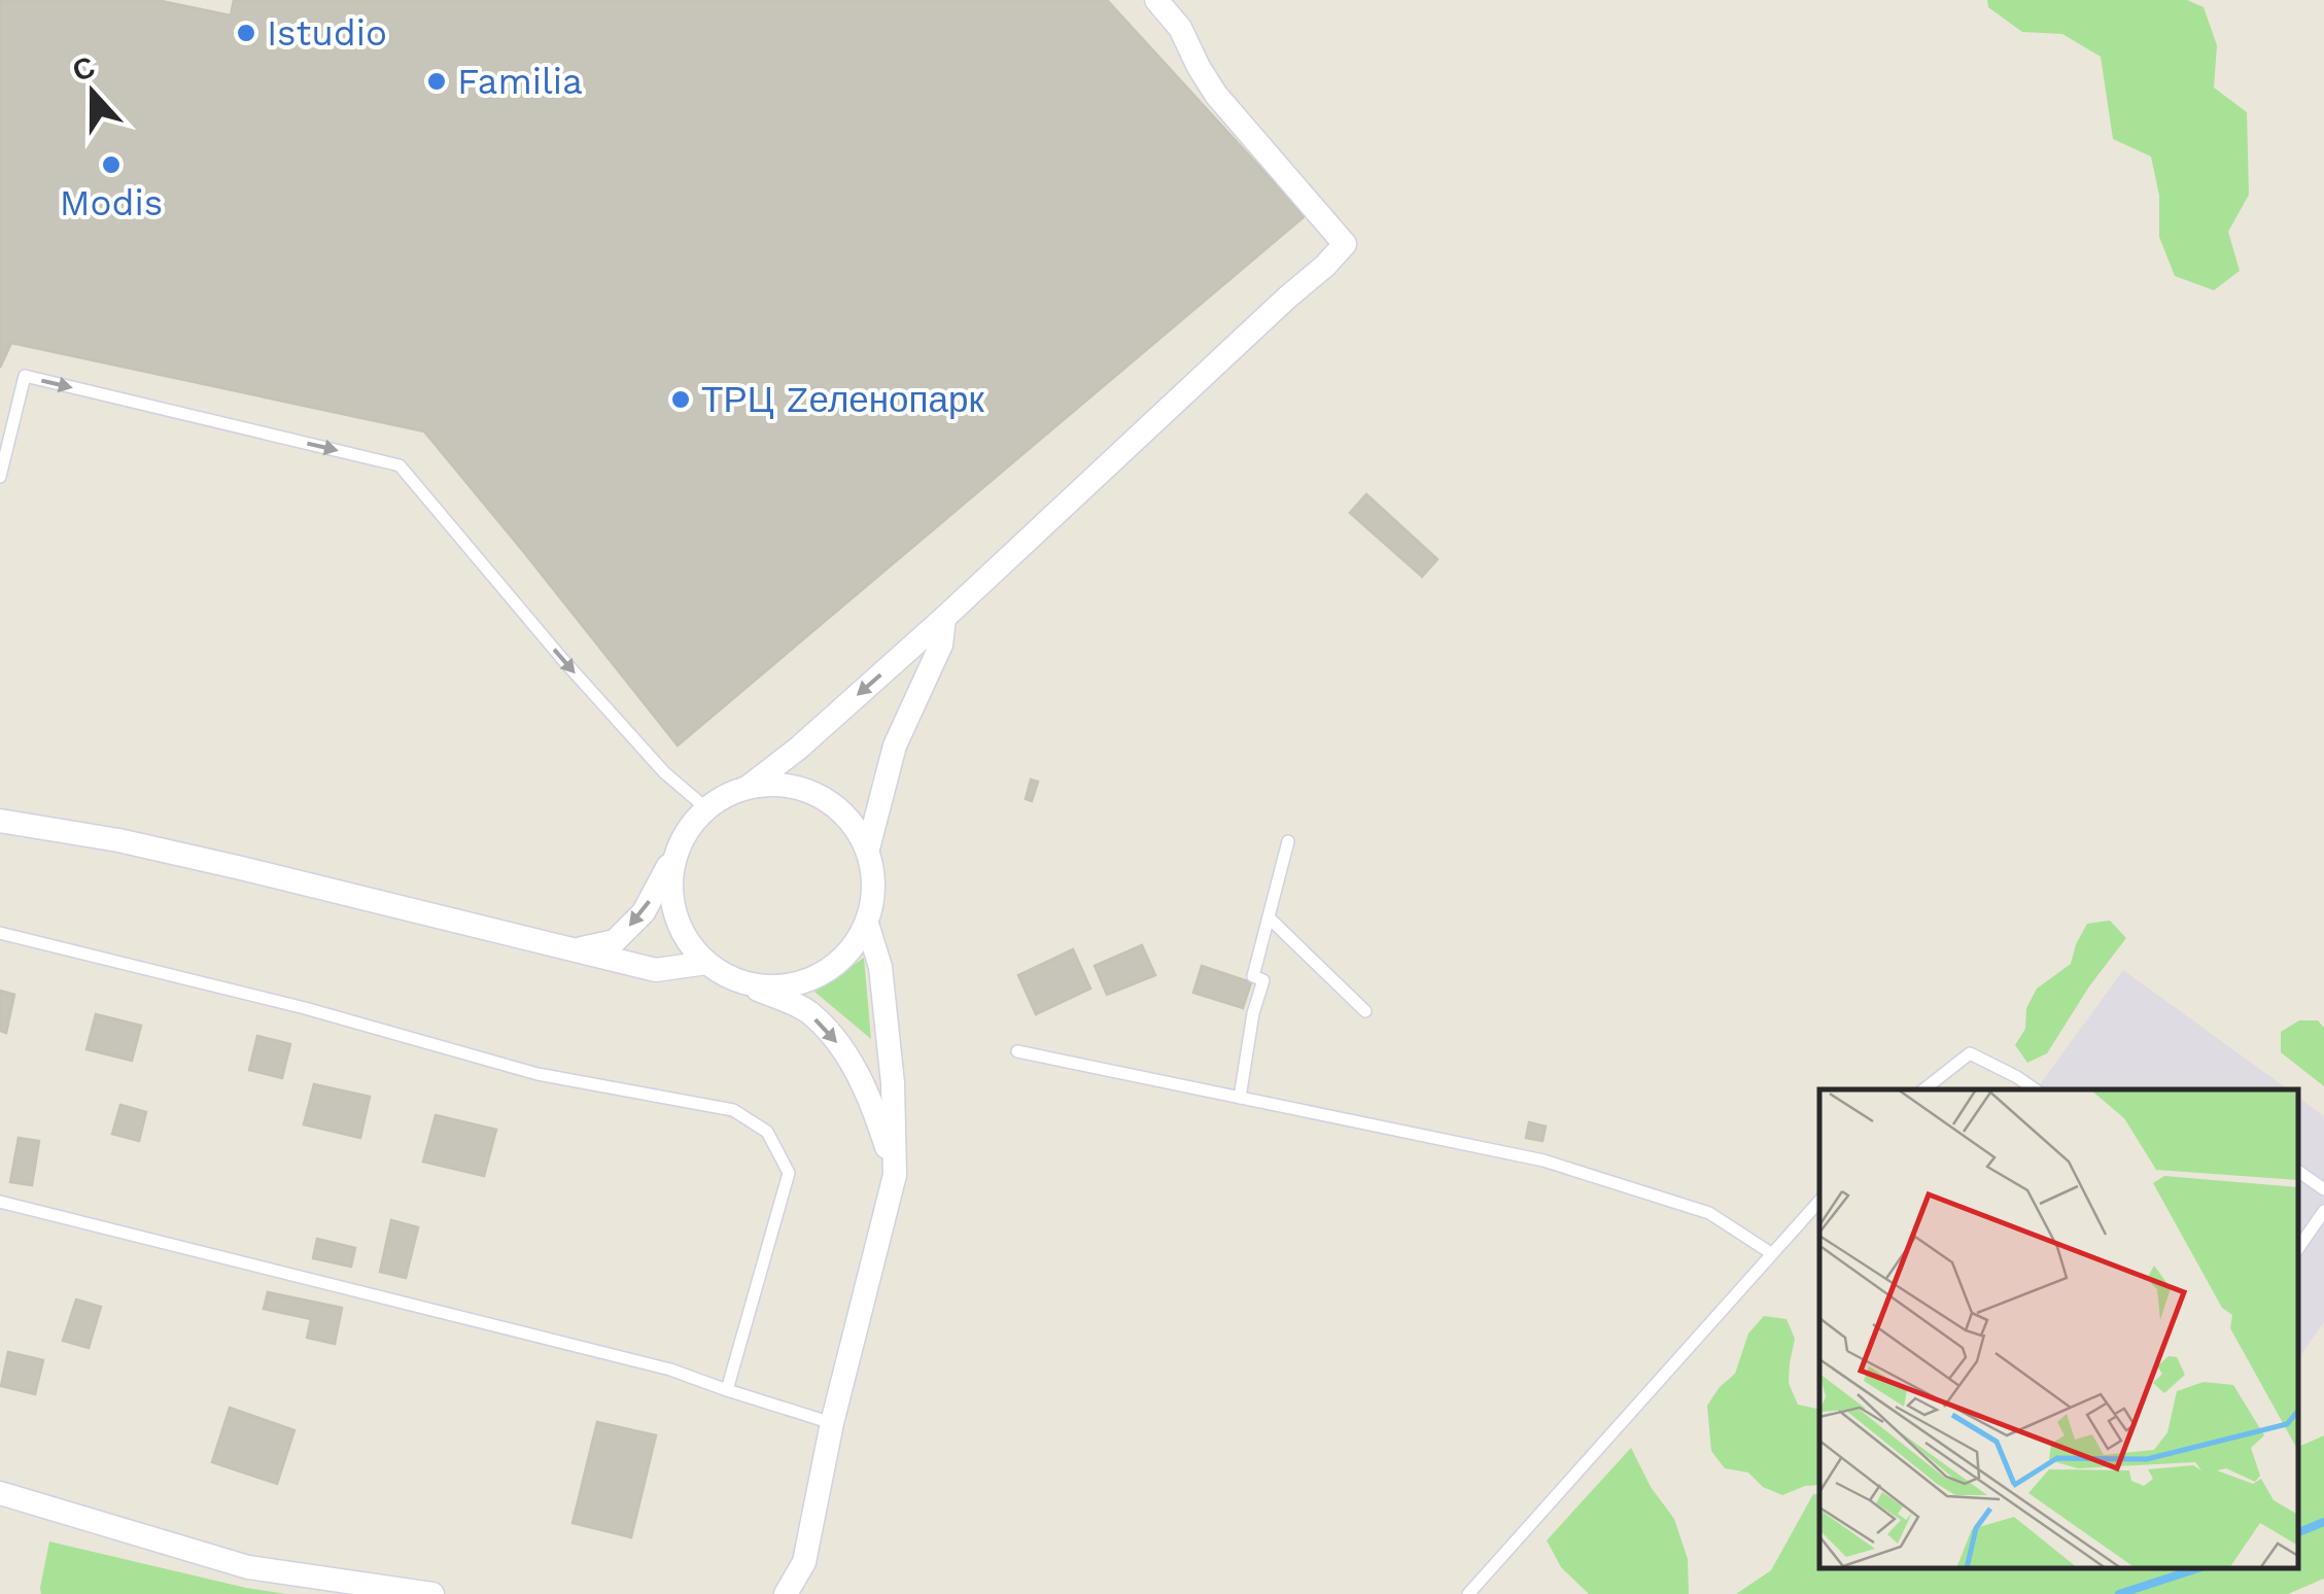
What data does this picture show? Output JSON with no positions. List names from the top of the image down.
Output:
{
  "places": [
    "Istudio",
    "Familia",
    "Modis",
    "ТРЦ Zеленопарк"
  ],
  "north": "top"
}
